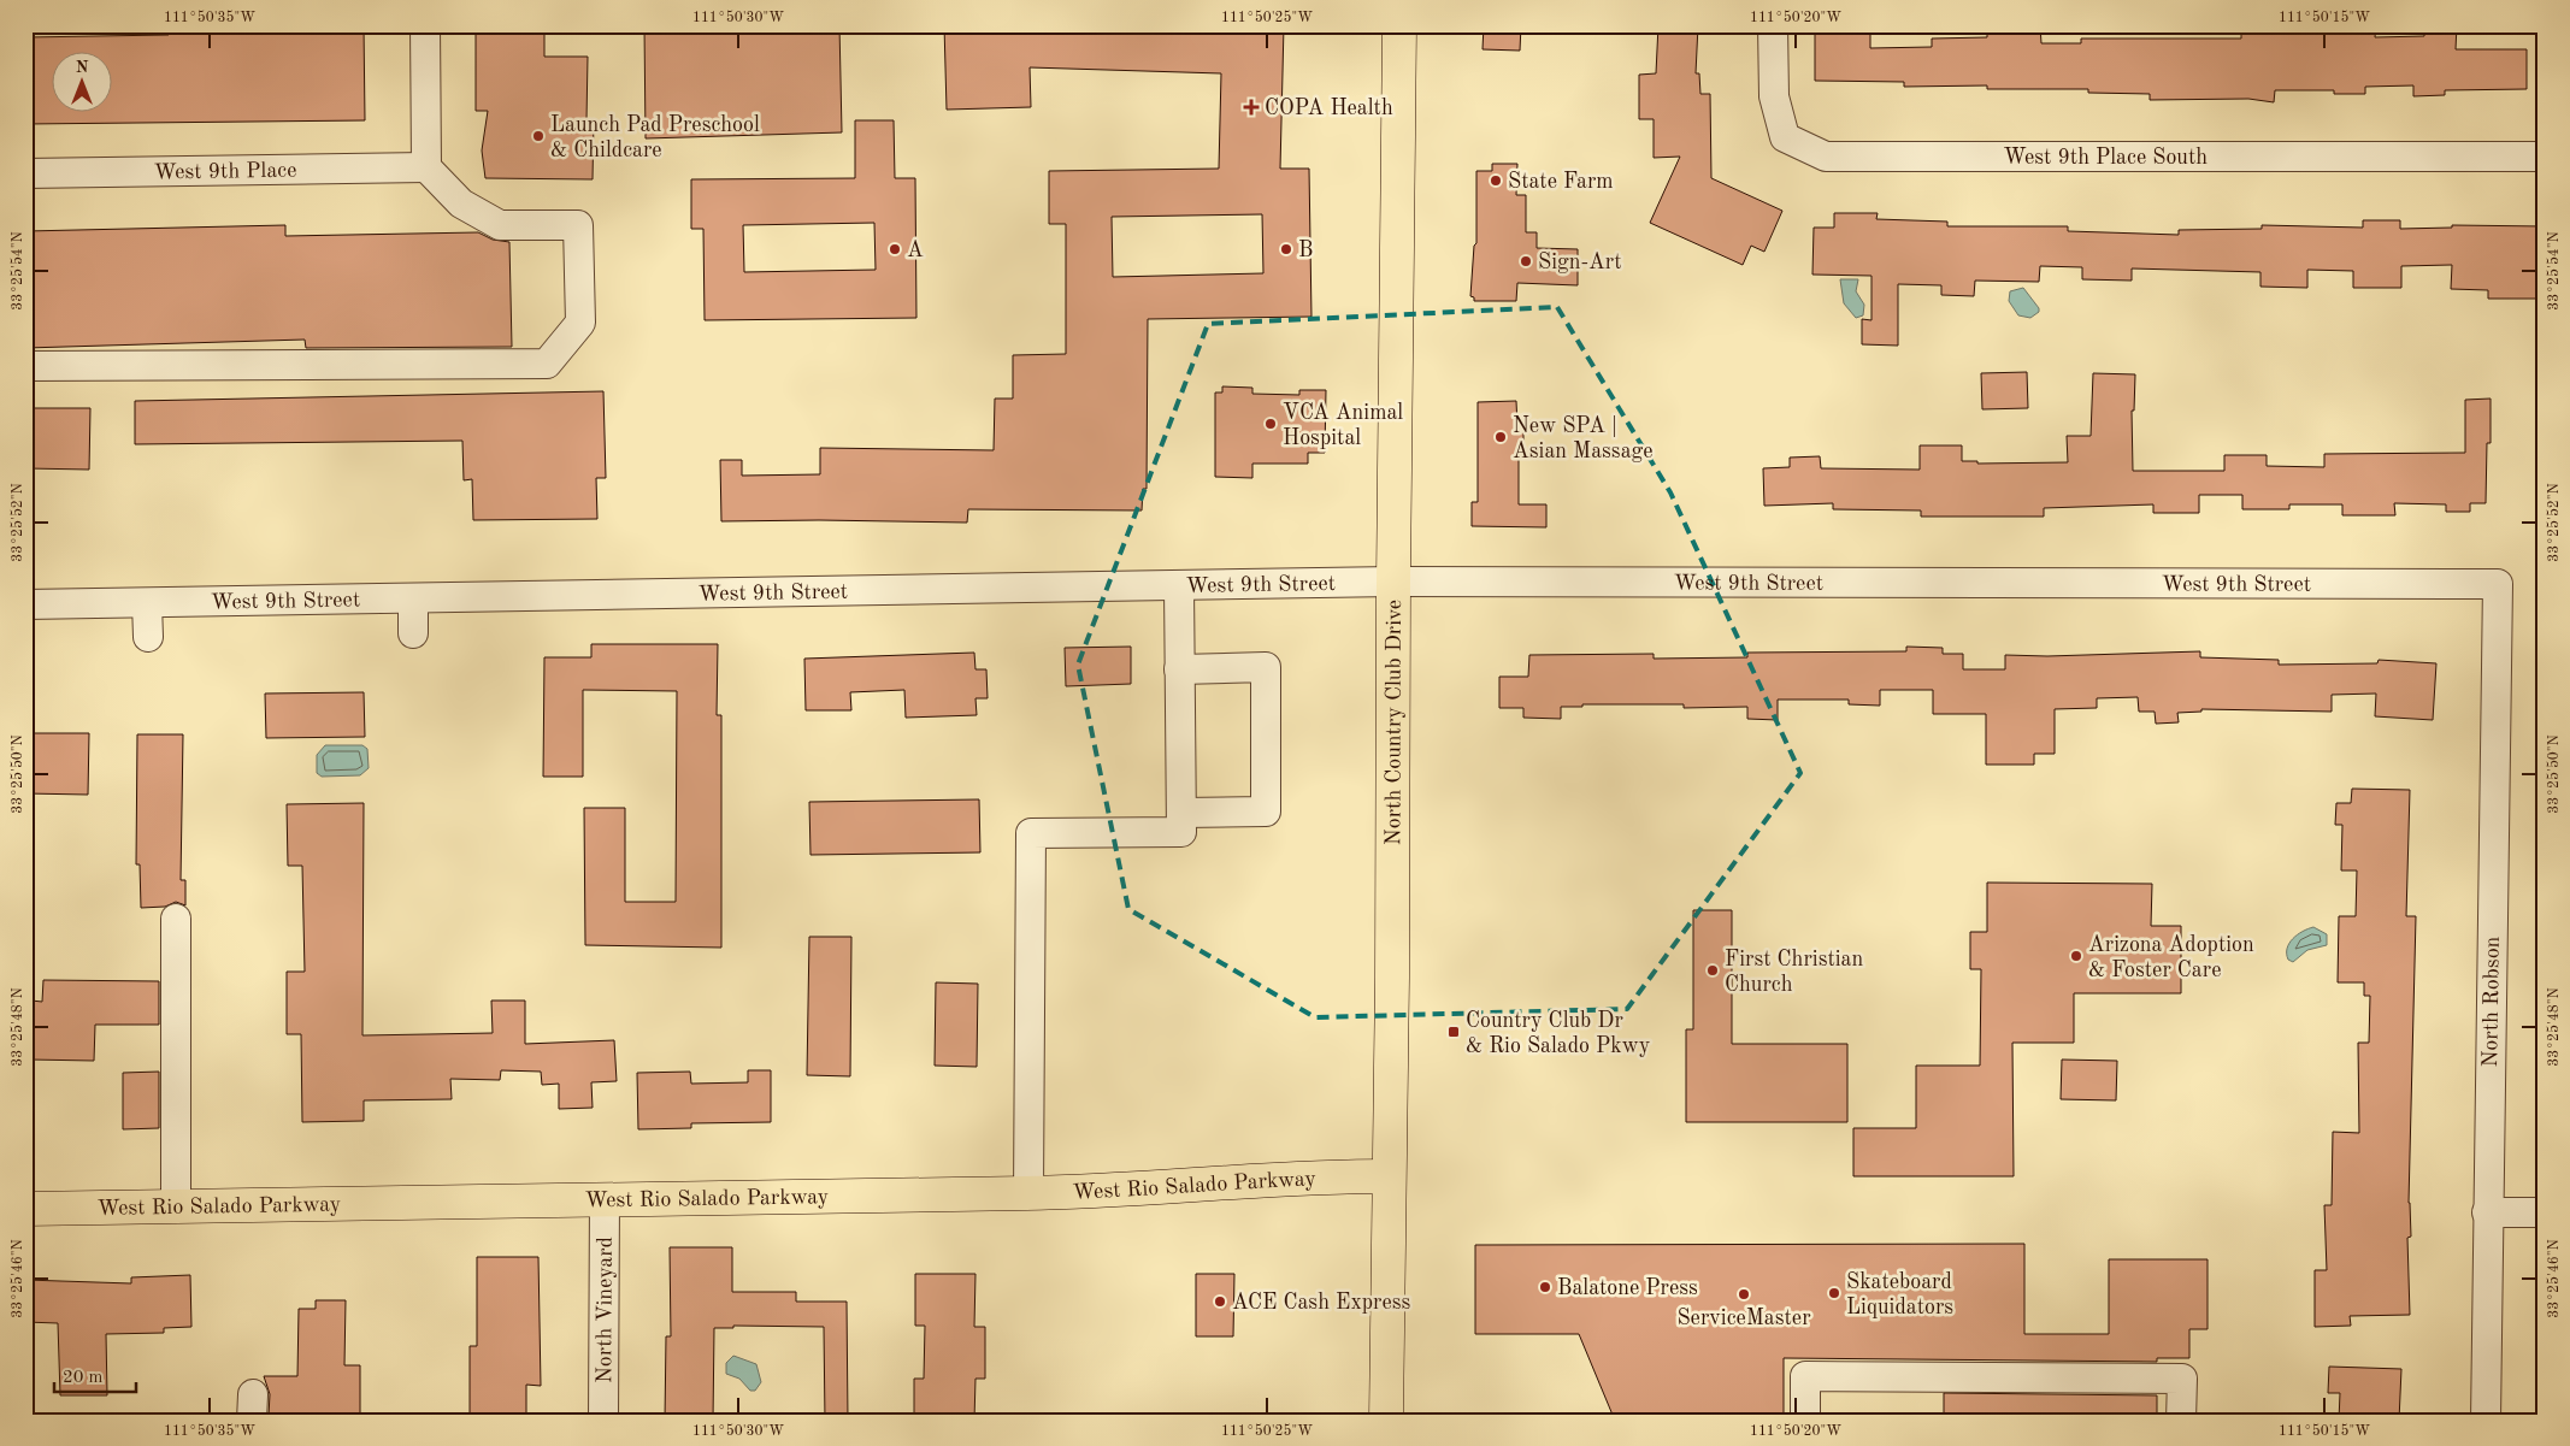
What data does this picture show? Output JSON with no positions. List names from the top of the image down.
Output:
{
  "streets": {
    "main road": ["North Country Club Drive", "West Rio Salado Parkway"],
    "street": [
      "West 9th Place South",
      "West 9th Place",
      "West 9th Street",
      "North Robson",
      "North Vineyard"
    ]
  },
  "crossings": [
    ["West 9th Street", "North Country Club Drive"],
    ["West 9th Street", "North Robson"],
    ["North Country Club Drive", "West Rio Salado Parkway"],
    ["West Rio Salado Parkway", "North Vineyard"]
  ],
  "places": {
    "health": ["COPA Health"],
    "other": [
      "Launch Pad Preschool & Childcare",
      "State Farm",
      "A",
      "B",
      "Sign-Art",
      "VCA Animal Hospital",
      "New SPA | Asian Massage",
      "Arizona Adoption & Foster Care",
      "First Christian Church",
      "Balatone Press",
      "Skateboard Liquidators",
      "ServiceMaster",
      "ACE Cash Express"
    ],
    "transit": ["Country Club Dr & Rio Salado Pkwy"]
  },
  "scale_bar": "20 m",
  "north": "top",
  "coordinates": [
    "111°50'35\"W",
    "111°50'30\"W",
    "111°50'25\"W",
    "111°50'20\"W",
    "111°50'15\"W",
    "33°25'54\"N",
    "33°25'52\"N",
    "33°25'50\"N",
    "33°25'48\"N",
    "33°25'46\"N"
  ]
}
